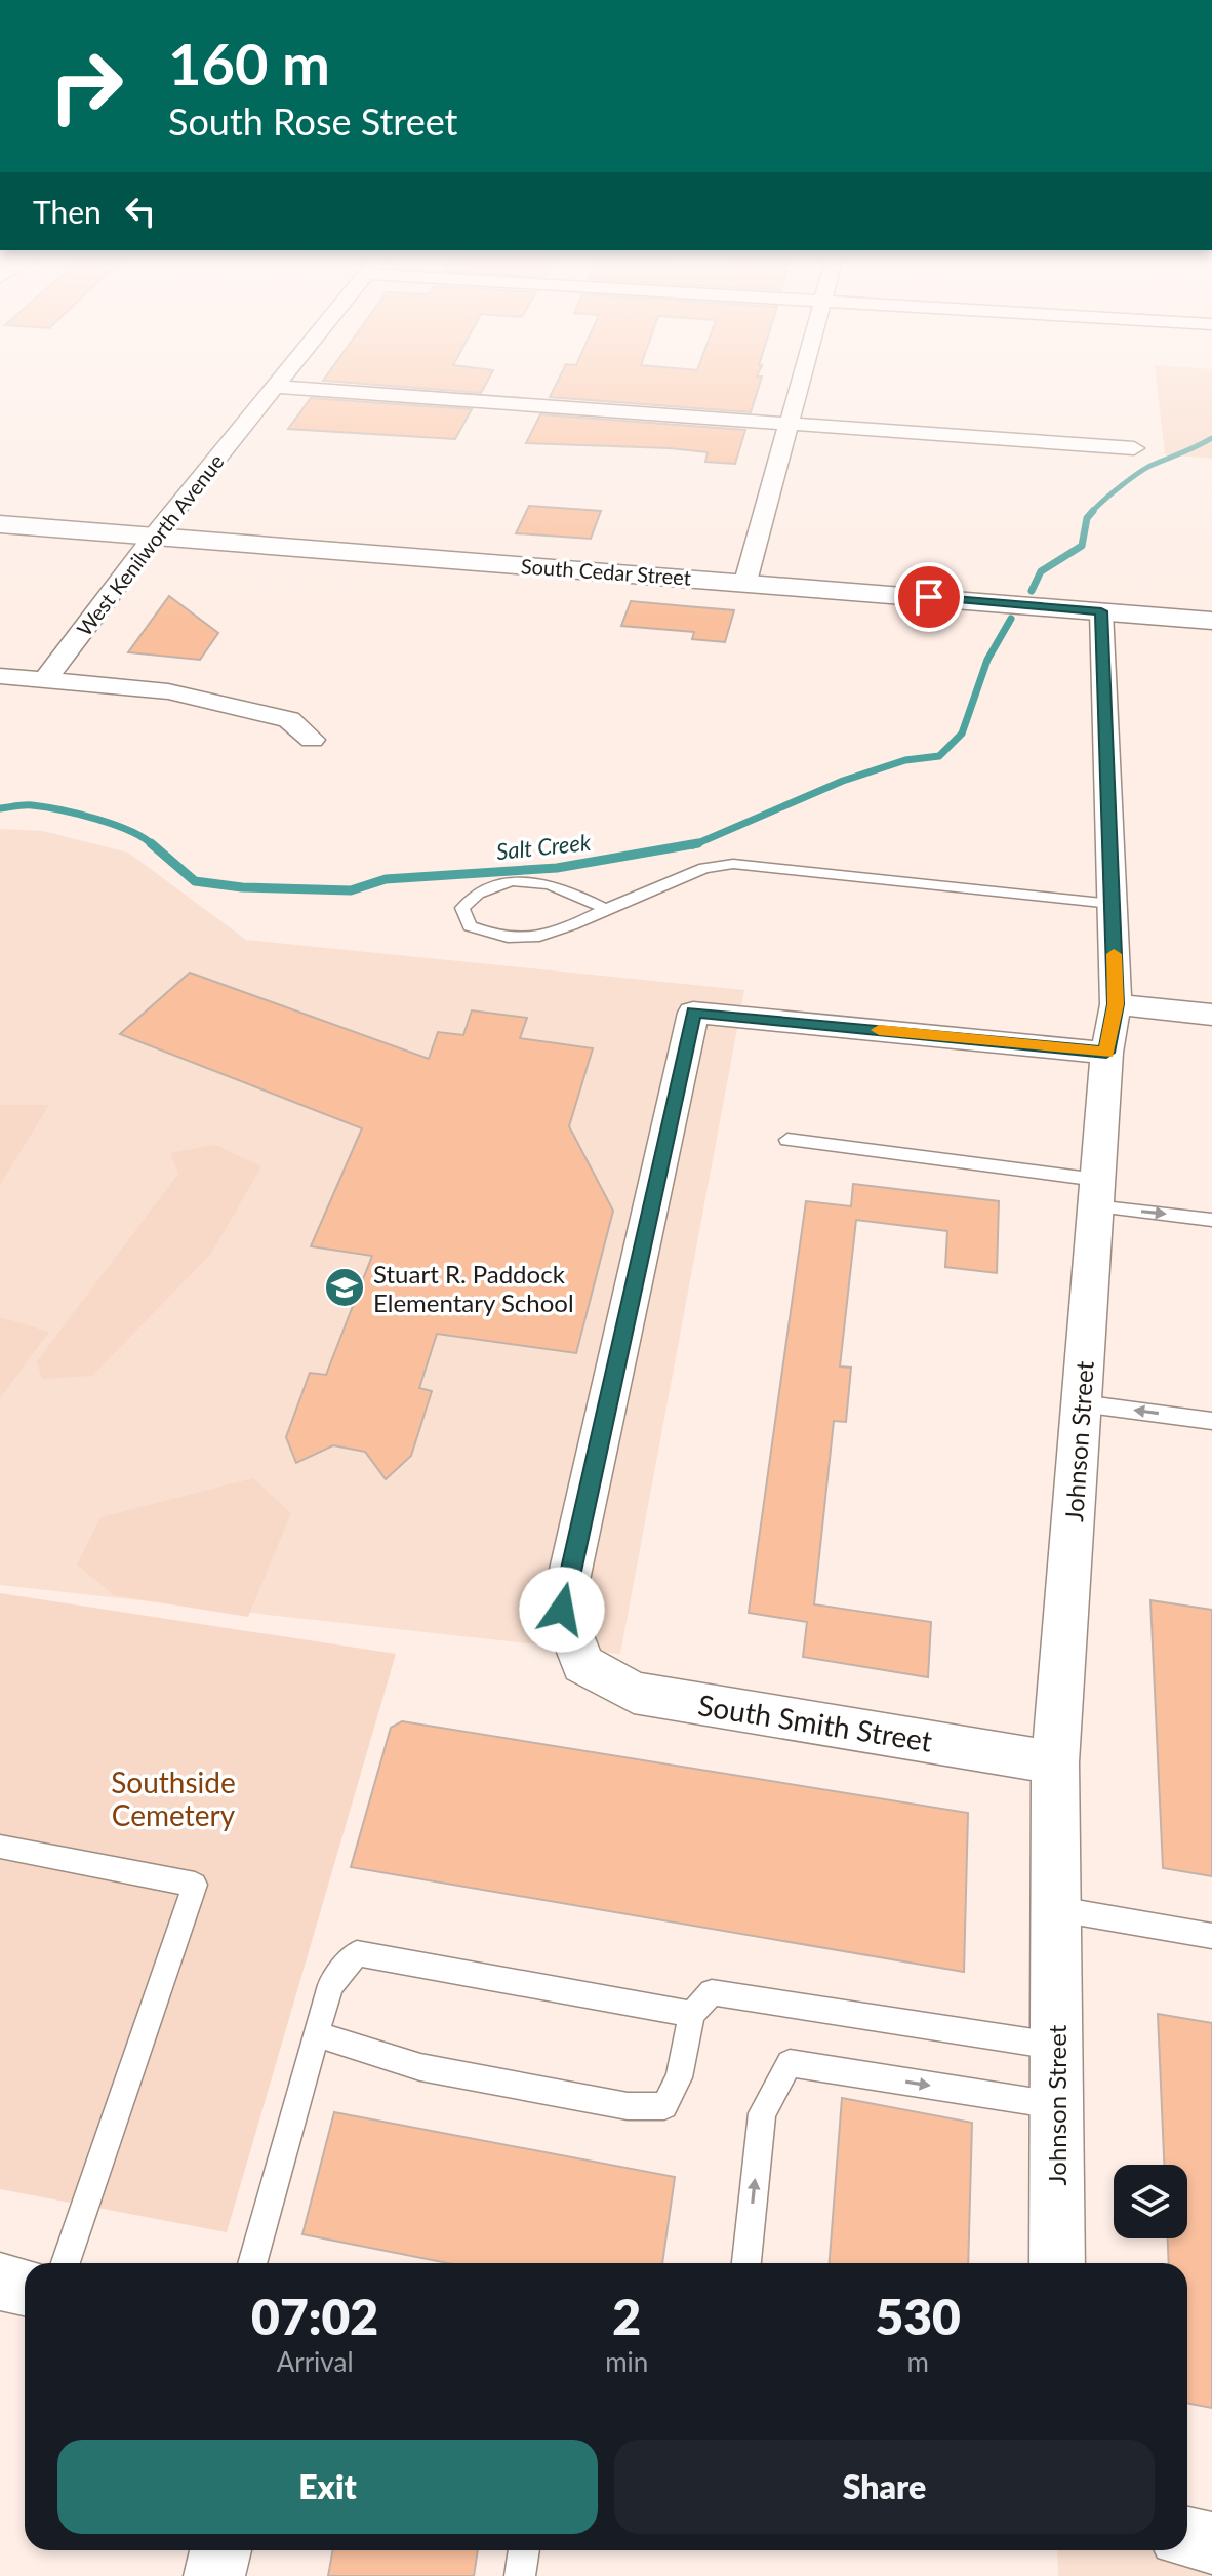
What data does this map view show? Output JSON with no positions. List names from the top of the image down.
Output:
{
  "streets": {
    "street": [
      "West Kenilworth Avenue",
      "South Cedar Street",
      "Johnson Street",
      "South Smith Street"
    ]
  },
  "crossings": [
    ["West Kenilworth Avenue", "South Cedar Street"],
    ["South Cedar Street", "Johnson Street"],
    ["Johnson Street", "South Smith Street"]
  ],
  "water": ["Salt Creek"],
  "parks": ["Southside Cemetery"],
  "places": {
    "school or university": ["Stuart R. Paddock Elementary School"]
  },
  "page": {
    "turn": ["160 m", "South Rose Street"],
    "then": "Then",
    "eta": [
      "07:02",
      "Arrival",
      "2",
      "min",
      "530",
      "m"
    ],
    "buttons": ["Exit", "Share"]
  }
}
